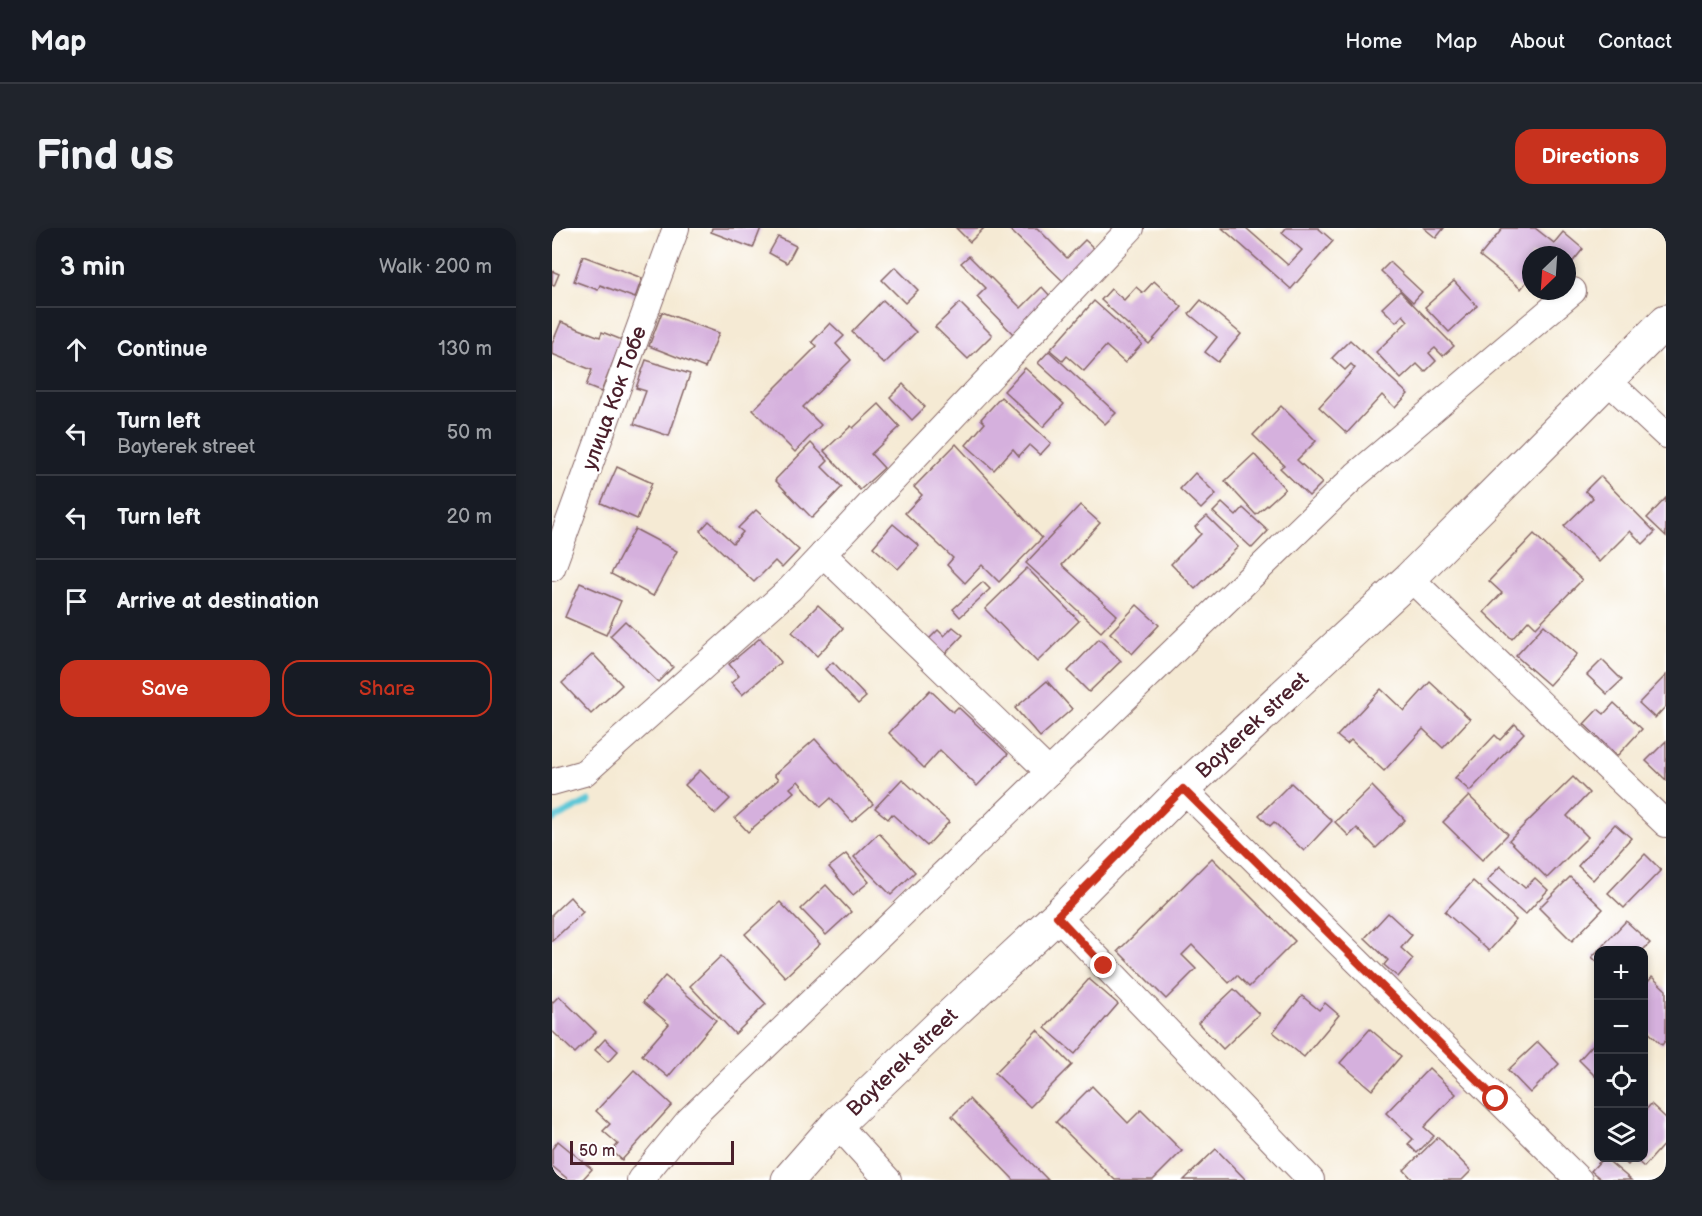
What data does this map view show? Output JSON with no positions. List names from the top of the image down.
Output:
{
  "streets": {
    "street": ["улица Кок Тобе", "Bayterek street"]
  },
  "scale_bar": "50 m",
  "north": "bottom left",
  "page": {
    "header": "Map",
    "nav": [
      "Home",
      "Map",
      "About",
      "Contact"
    ],
    "buttons": [
      "Directions",
      ["Save", "Share"]
    ],
    "title": "Find us",
    "heading": ["3 min", "Walk · 200 m"],
    "list": [
      ["Continue", "130 m"],
      ["Turn left", "Bayterek street", "50 m"],
      ["Turn left", "20 m"],
      "Arrive at destination"
    ],
    "map_buttons": ["+", "−"],
    "scale": "50 m"
  }
}
